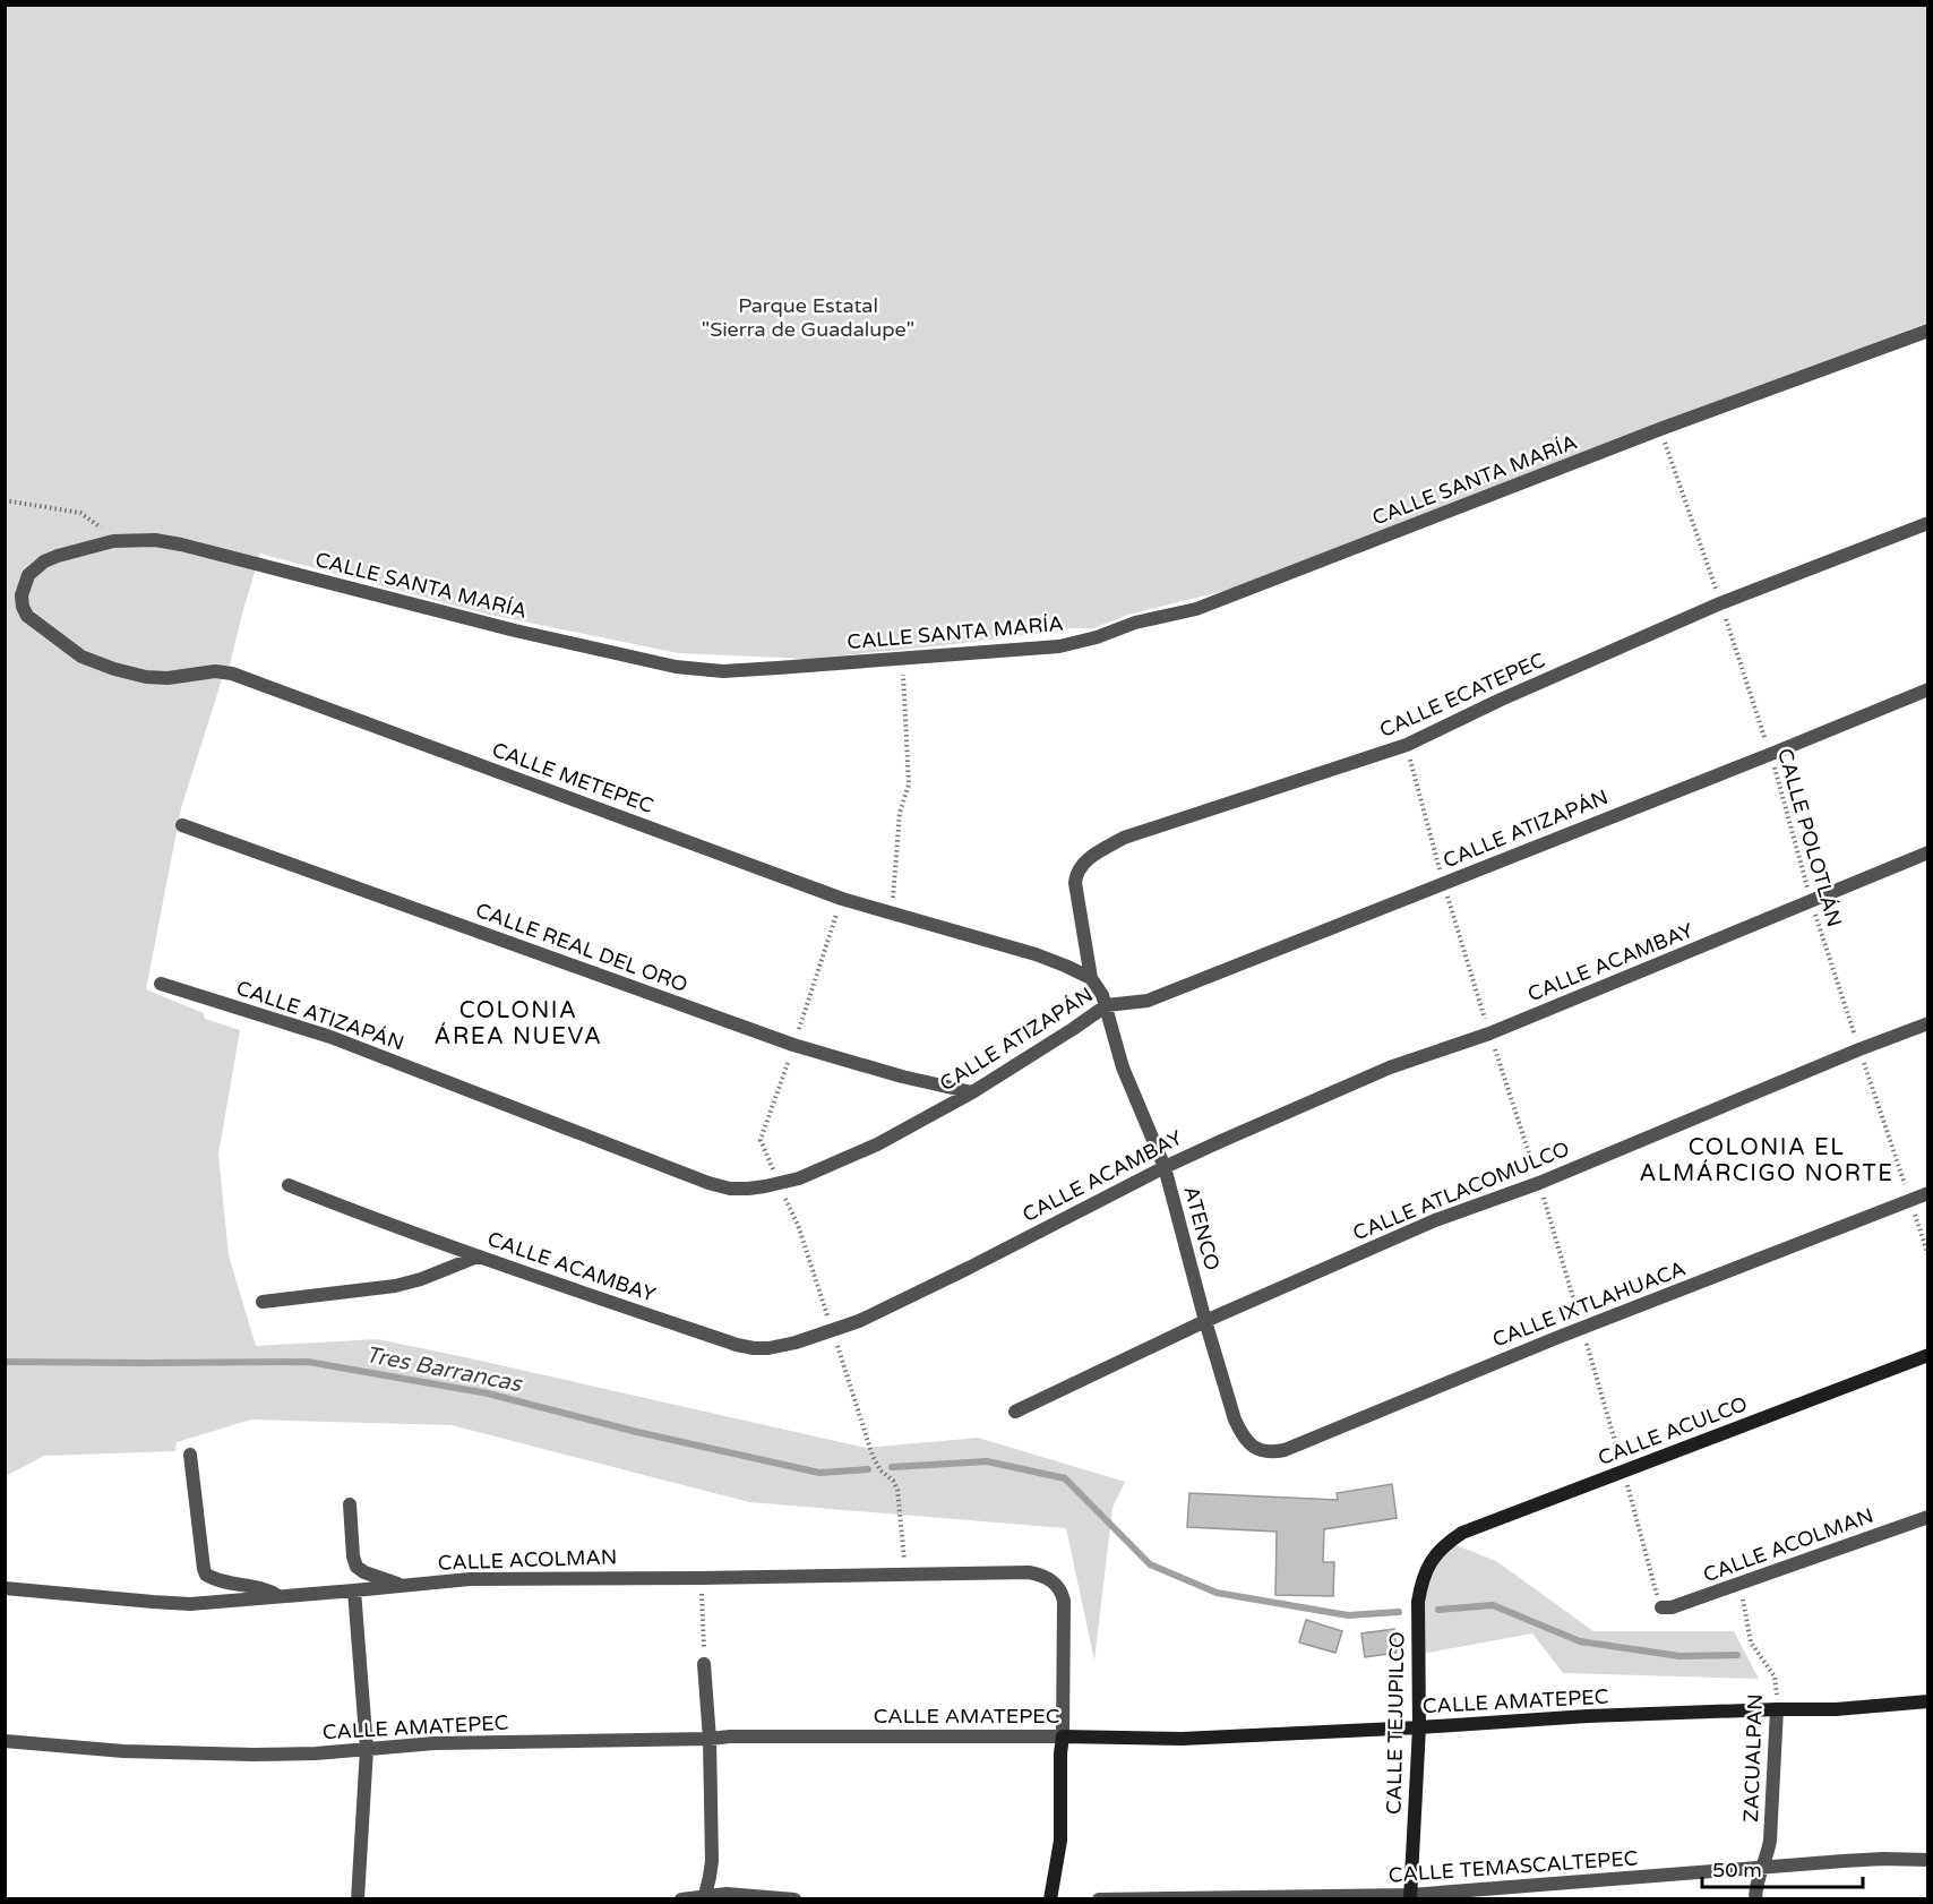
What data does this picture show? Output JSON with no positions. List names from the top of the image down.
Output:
{
  "streets": {
    "street": [
      "CALLE SANTA MARÍA",
      "CALLE ECATEPEC",
      "CALLE METEPEC",
      "CALLE ATIZAPÁN",
      "CALLE REAL DEL ORO",
      "CALLE ACAMBAY",
      "CALLE ATLACOMULCO",
      "ATENCO",
      "CALLE IXTLAHUACA",
      "CALLE ACULCO",
      "CALLE ACOLMAN",
      "CALLE AMATEPEC",
      "CALLE TEJUPILCO",
      "ZACUALPAN",
      "CALLE TEMASCALTEPEC"
    ],
    "path": ["CALLE POLOTLÁN"]
  },
  "crossings": [
    ["CALLE SANTA MARÍA", "CALLE METEPEC"],
    ["CALLE SANTA MARÍA", "CALLE POLOTLÁN"],
    ["CALLE ECATEPEC", "CALLE METEPEC"],
    ["CALLE ECATEPEC", "CALLE POLOTLÁN"],
    ["CALLE ATIZAPÁN", "CALLE POLOTLÁN"],
    ["CALLE ATIZAPÁN", "CALLE REAL DEL ORO"],
    ["CALLE ATIZAPÁN", "ATENCO"],
    ["CALLE POLOTLÁN", "CALLE ACAMBAY"],
    ["CALLE POLOTLÁN", "CALLE ATLACOMULCO"],
    ["CALLE POLOTLÁN", "CALLE IXTLAHUACA"],
    ["CALLE ACAMBAY", "ATENCO"],
    ["CALLE ATLACOMULCO", "ATENCO"],
    ["ATENCO", "CALLE IXTLAHUACA"],
    ["CALLE ACULCO", "CALLE TEJUPILCO"],
    ["CALLE ACOLMAN", "CALLE AMATEPEC"],
    ["CALLE ACOLMAN", "ZACUALPAN"],
    ["CALLE AMATEPEC", "CALLE TEJUPILCO"],
    ["CALLE AMATEPEC", "ZACUALPAN"],
    ["CALLE TEJUPILCO", "CALLE TEMASCALTEPEC"],
    ["ZACUALPAN", "CALLE TEMASCALTEPEC"]
  ],
  "districts": ["COLONIA ÁREA NUEVA", "COLONIA EL ALMÁRCIGO NORTE"],
  "water": ["Tres Barrancas"],
  "parks": ["Parque Estatal \"Sierra de Guadalupe\""],
  "scale_bar": "50 m"
}
